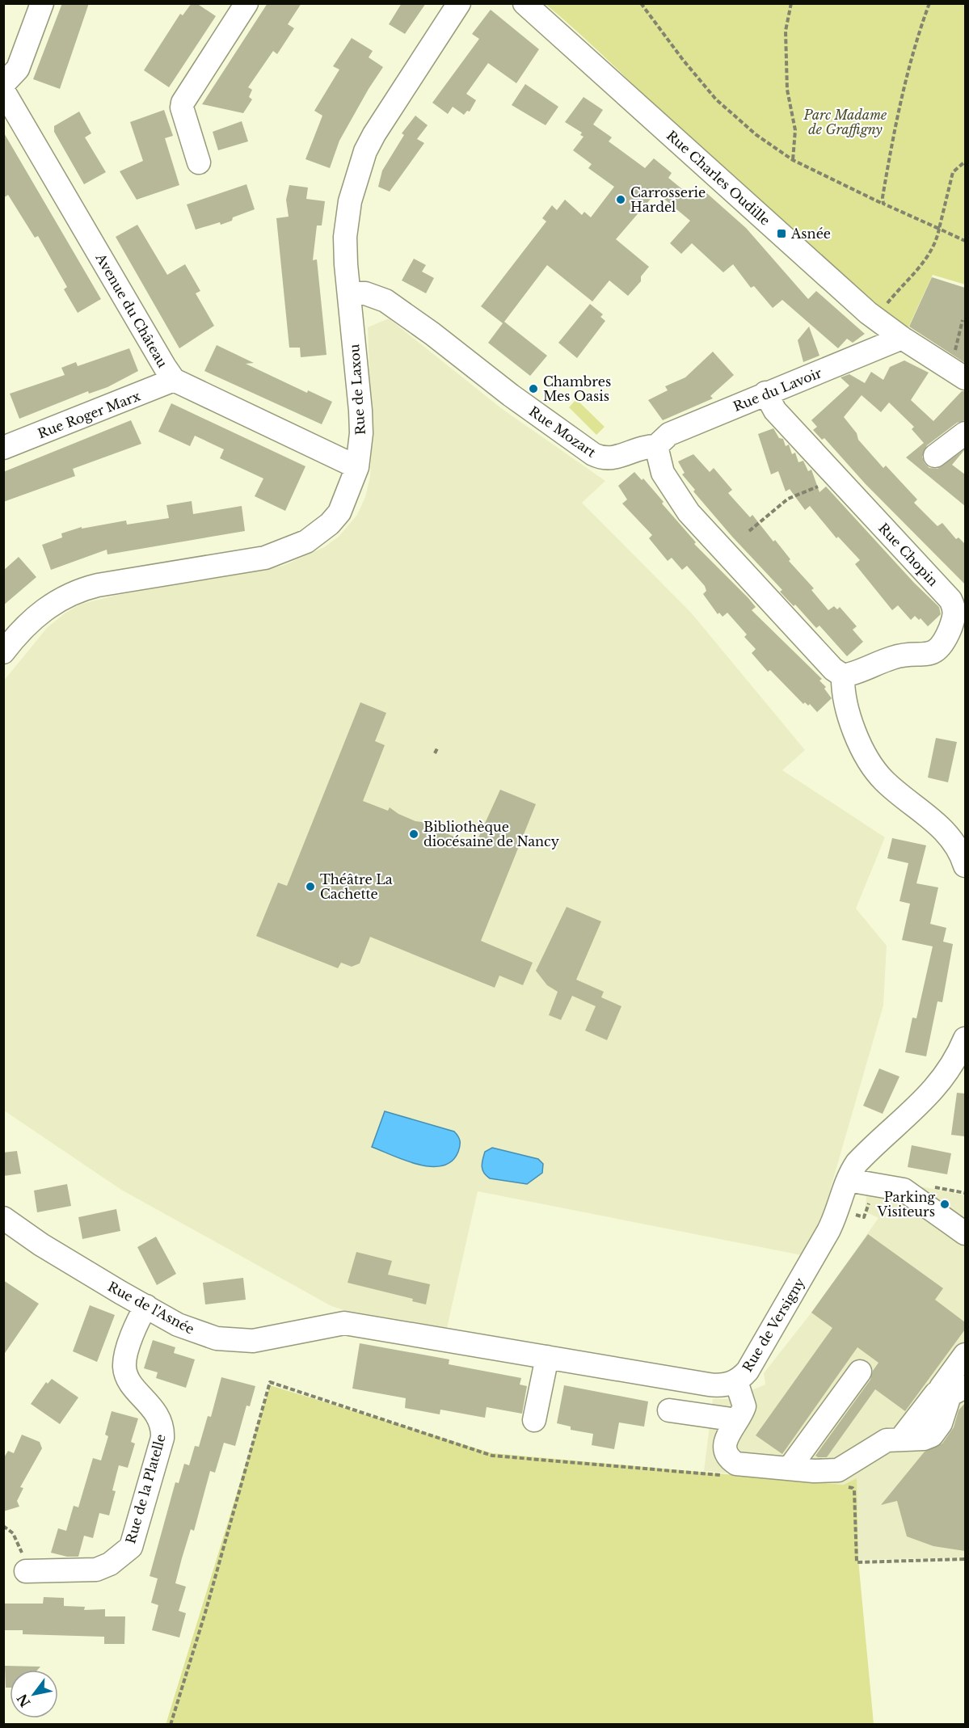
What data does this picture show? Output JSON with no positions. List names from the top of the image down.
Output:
{
  "streets": {
    "street": [
      "Rue Charles Oudille",
      "Avenue du Château",
      "Rue de Laxou",
      "Rue du Lavoir",
      "Rue Roger Marx",
      "Rue Mozart",
      "Rue Chopin",
      "Rue de l'Asnée",
      "Rue de Versigny",
      "Rue de la Platelle"
    ]
  },
  "crossings": [
    ["Rue Charles Oudille", "Rue du Lavoir"],
    ["Avenue du Château", "Rue de Laxou"],
    ["Avenue du Château", "Rue Roger Marx"],
    ["Rue de Laxou", "Rue Mozart"],
    ["Rue du Lavoir", "Rue Mozart"],
    ["Rue du Lavoir", "Rue Chopin"],
    ["Rue de l'Asnée", "Rue de Versigny"],
    ["Rue de l'Asnée", "Rue de la Platelle"]
  ],
  "parks": ["Parc Madame de Graffigny"],
  "places": {
    "other": [
      "Carrosserie Hardel",
      "Chambres Mes Oasis",
      "Bibliothèque diocésaine de Nancy",
      "Théâtre La Cachette",
      "Parking Visiteurs"
    ],
    "transit": ["Asnée"]
  },
  "north": "bottom left"
}
